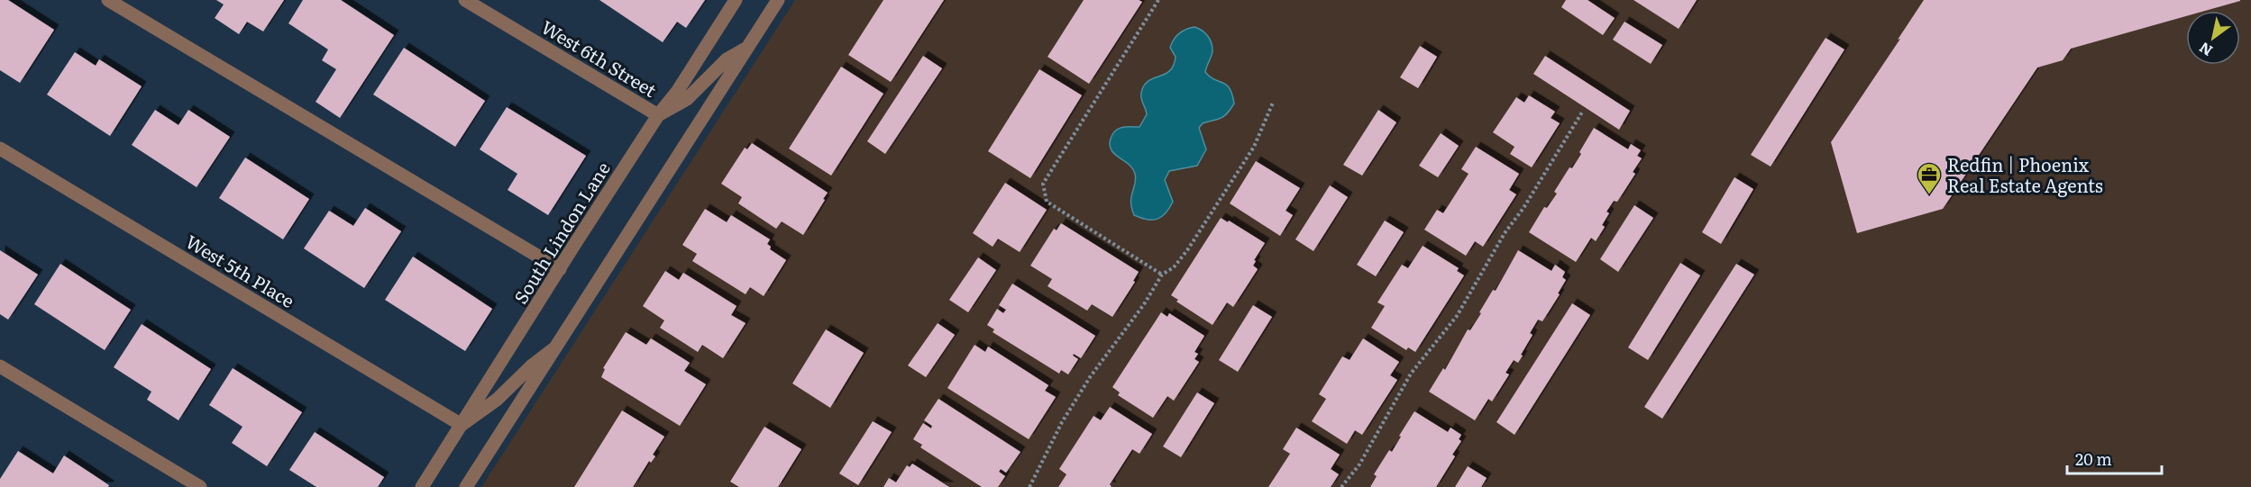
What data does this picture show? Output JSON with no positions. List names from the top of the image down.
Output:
{
  "streets": {
    "street": ["West 6th Street", "South Lindon Lane", "West 5th Place"]
  },
  "crossings": [
    ["West 6th Street", "South Lindon Lane"],
    ["South Lindon Lane", "West 5th Place"]
  ],
  "places": {
    "office": ["Redfin | Phoenix Real Estate Agents"]
  },
  "scale_bar": "20 m",
  "north": "bottom left"
}
